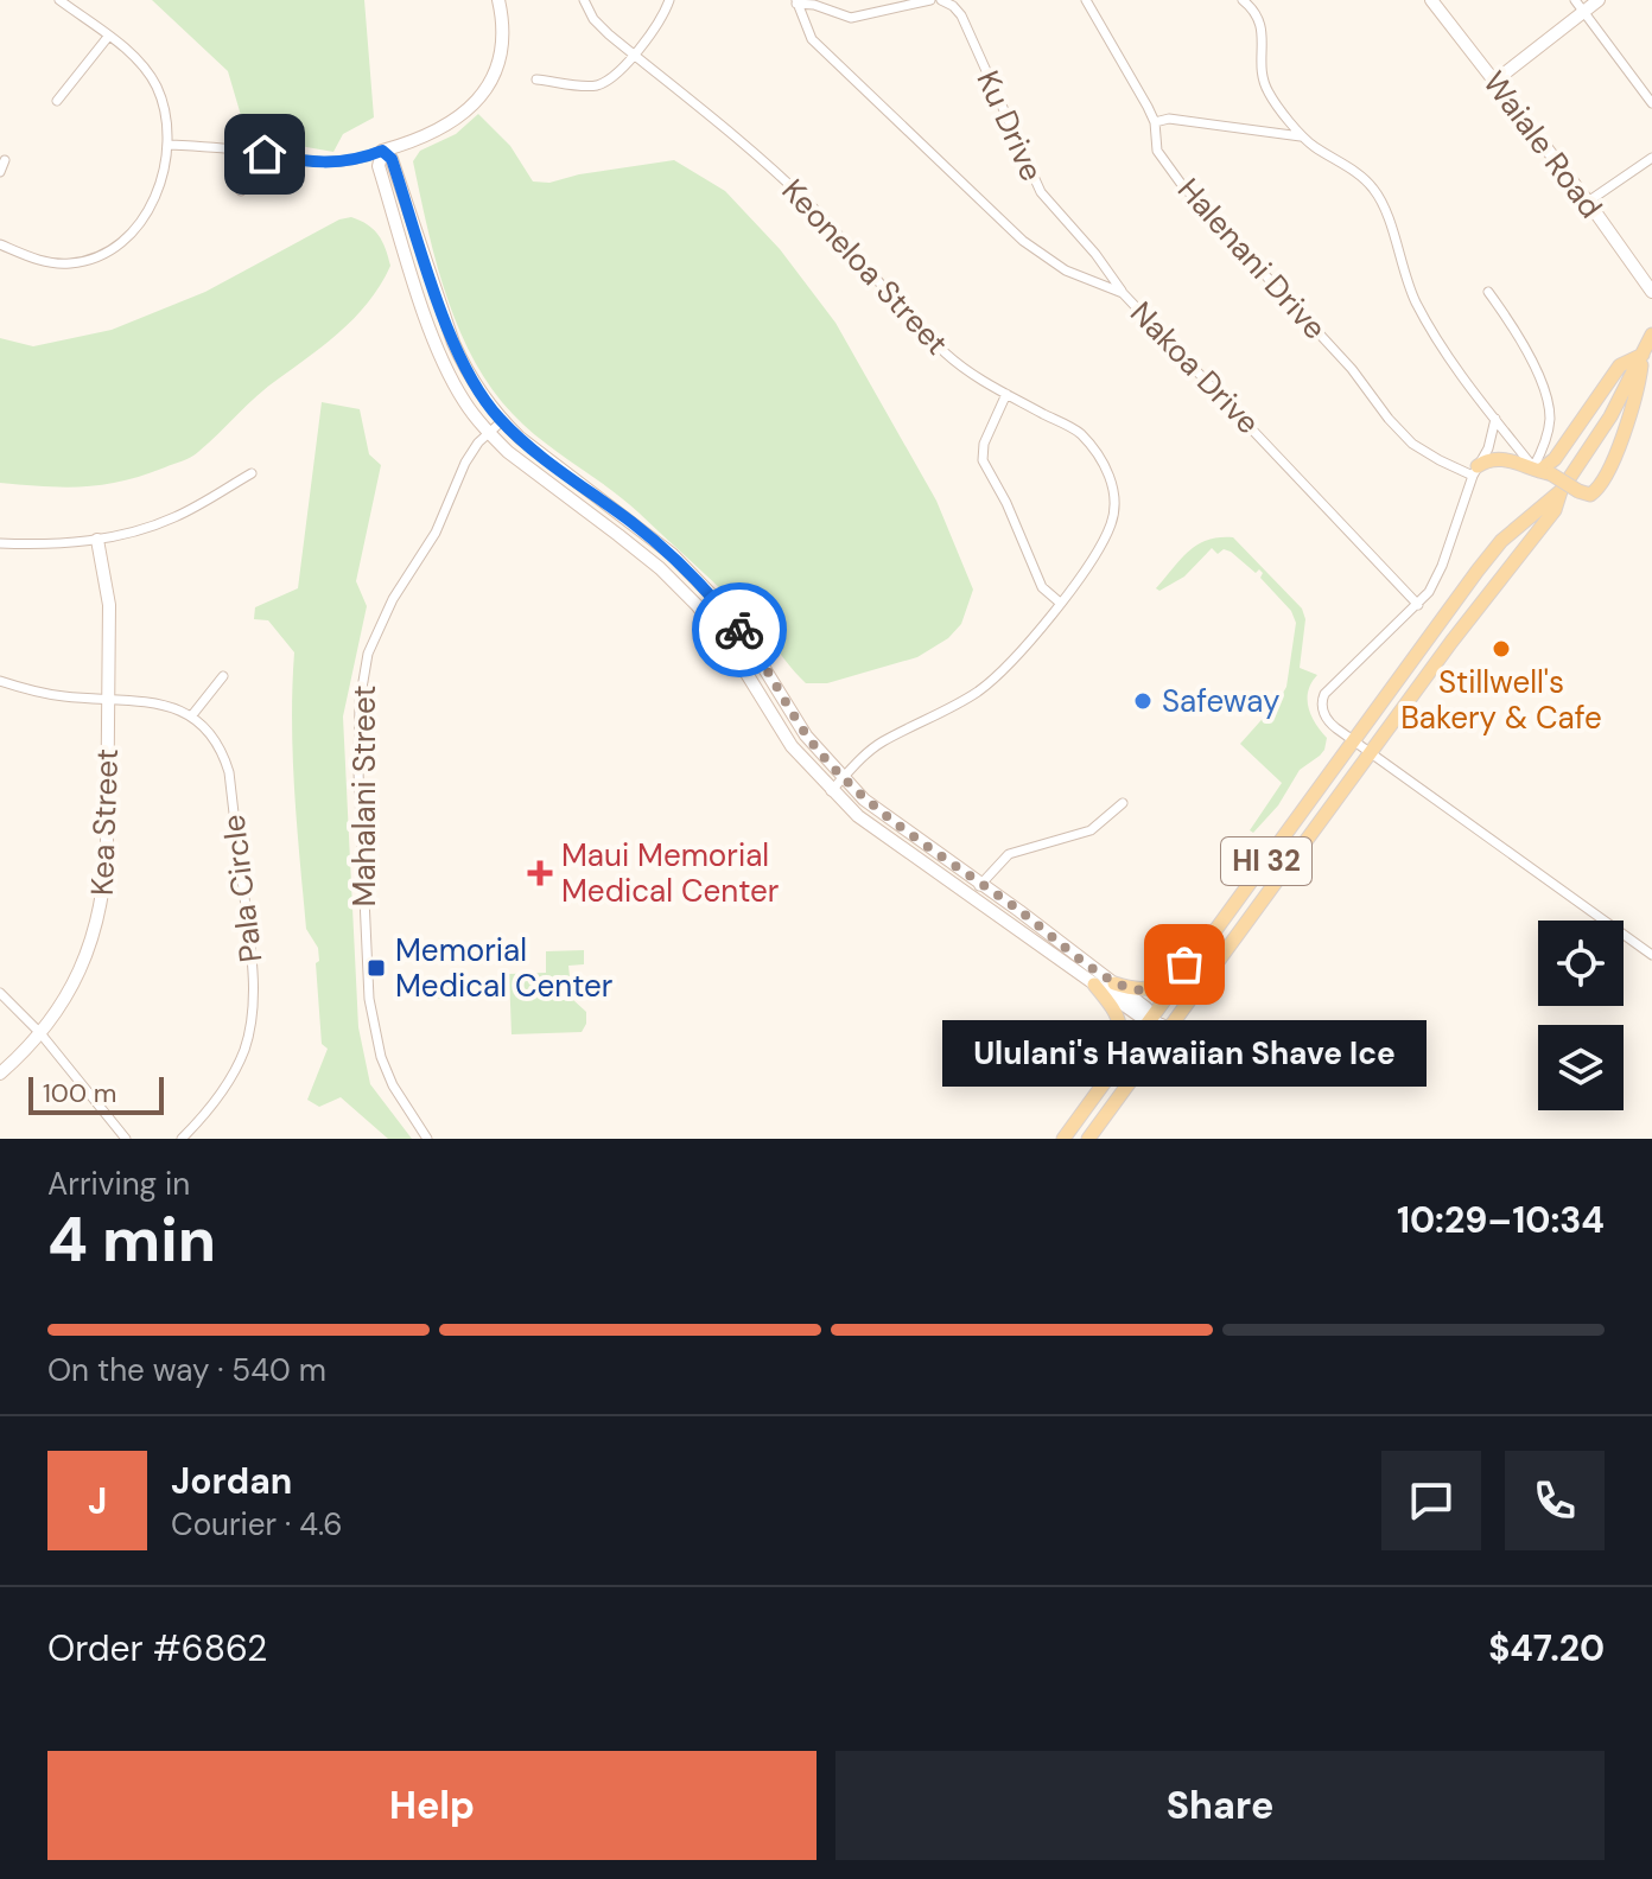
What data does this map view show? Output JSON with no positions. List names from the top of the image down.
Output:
{
  "streets": {
    "main road": ["Waiale Road", "Kea Street", "HI 32"],
    "street": [
      "Ku Drive",
      "Halenani Drive",
      "Keoneloa Street",
      "Nakoa Drive",
      "Mahalani Street",
      "Pala Circle"
    ]
  },
  "crossings": [
    ["Ku Drive", "Nakoa Drive"]
  ],
  "places": {
    "other": ["Stillwell's Bakery & Cafe", "Safeway", "Ululani's Hawaiian Shave Ice"],
    "health": ["Maui Memorial Medical Center"],
    "transit": ["Memorial Medical Center"]
  },
  "scale_bar": "100 m",
  "page": {
    "bubble": "Ululani's Hawaiian Shave Ice",
    "scale": "100 m",
    "heading": ["4 min", "Arriving in", "10:29–10:34"],
    "panel": [
      "Jordan",
      "Courier · 4.6",
      "Order #6862",
      "$47.20"
    ],
    "bar": "On the way · 540 m",
    "round": "J",
    "buttons": ["Help", "Share"]
  }
}
